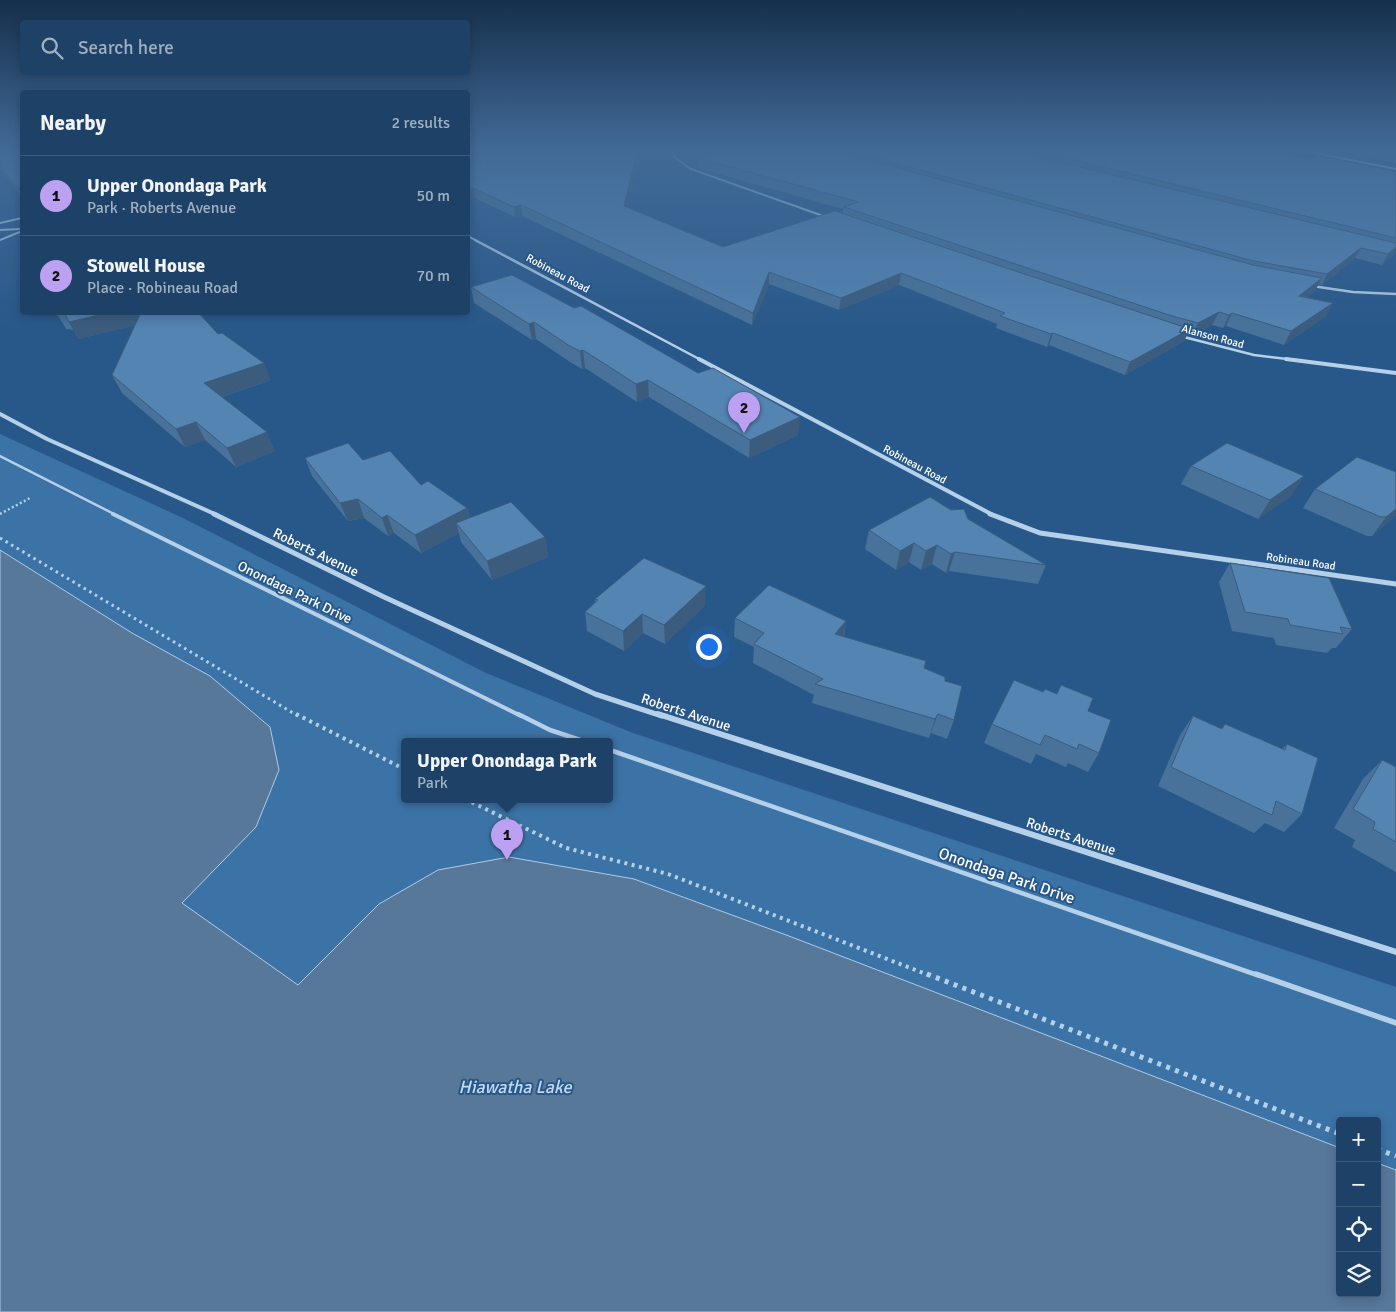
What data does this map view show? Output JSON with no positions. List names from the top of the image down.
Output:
{
  "streets": {
    "street": ["Robineau Road", "Alanson Road", "Roberts Avenue"],
    "lane": ["Onondaga Park Drive"]
  },
  "water": ["Hiawatha Lake"],
  "page": {
    "search": "Search here",
    "heading": ["Nearby", "2 results"],
    "list": [
      {
        "mark": "1",
        "name": "Upper Onondaga Park",
        "note": "Park · Roberts Avenue",
        "value": "50 m"
      },
      {
        "mark": "2",
        "name": "Stowell House",
        "note": "Place · Robineau Road",
        "value": "70 m"
      }
    ],
    "pins": ["2", "1"],
    "popup": ["Upper Onondaga Park", "Park"],
    "map_buttons": ["+", "−"]
  }
}
